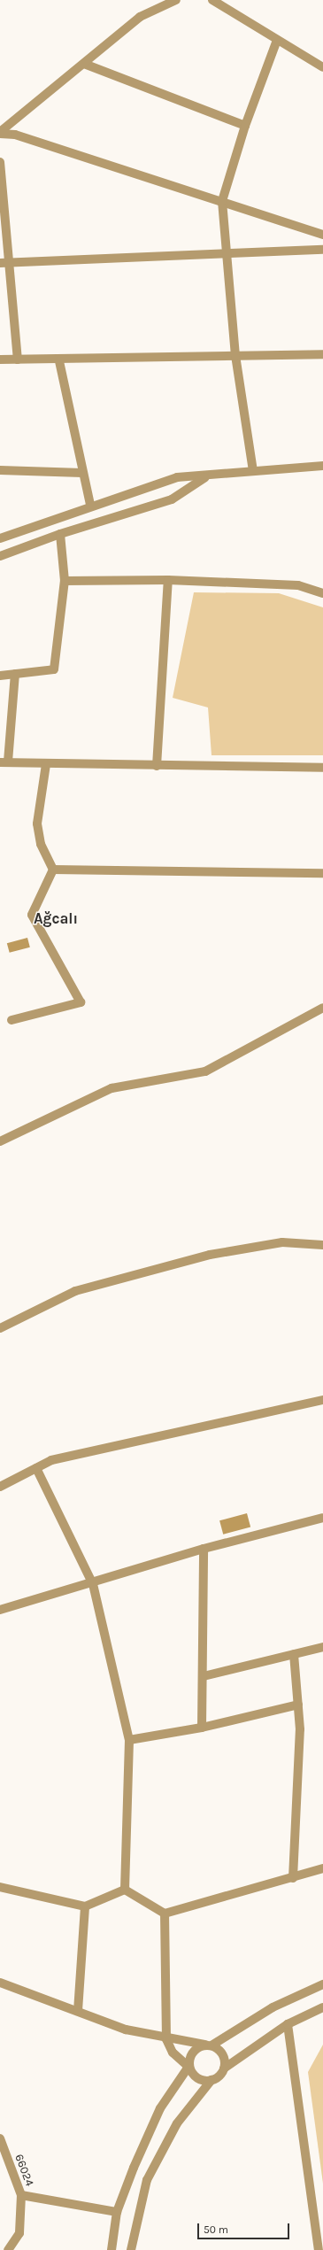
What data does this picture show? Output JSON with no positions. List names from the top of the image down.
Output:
{
  "streets": {
    "street": ["66024"]
  },
  "districts": ["Ağcalı"],
  "scale_bar": "50 m"
}
